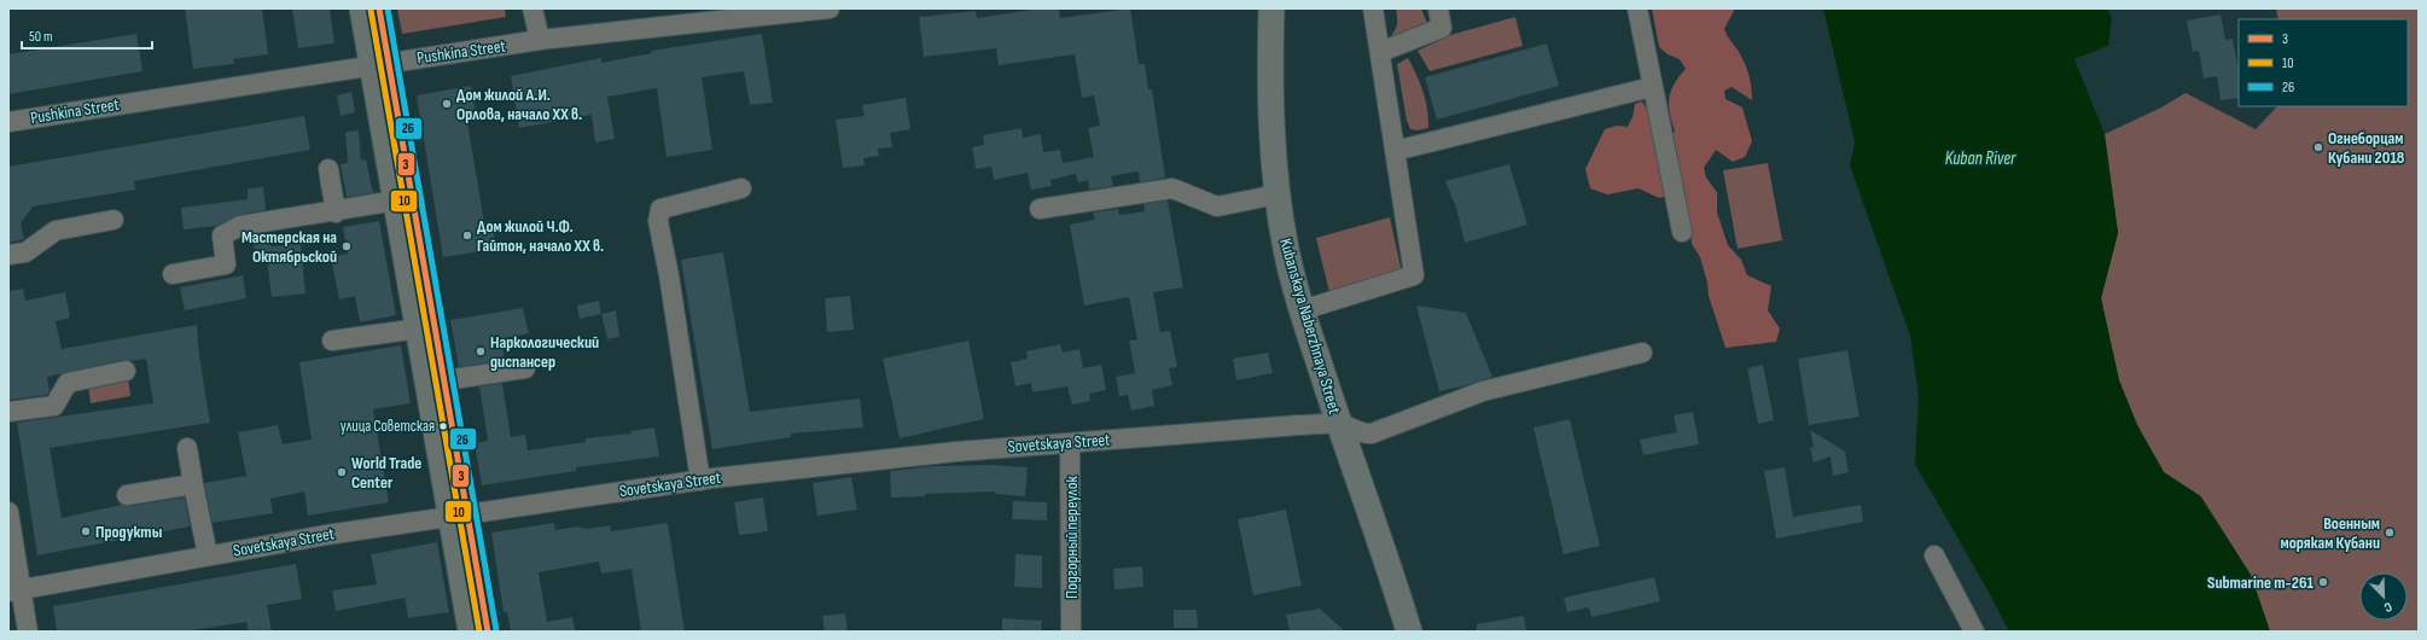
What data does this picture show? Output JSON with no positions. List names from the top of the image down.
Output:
{
  "streets": {
    "main road": ["Kubanskaya Naberzhnaya Street"],
    "street": ["Pushkina Street", "Sovetskaya Street", "Подгорный переулок"]
  },
  "crossings": [
    ["Kubanskaya Naberzhnaya Street", "Sovetskaya Street"],
    ["Sovetskaya Street", "Подгорный переулок"]
  ],
  "water": ["Kuban River"],
  "places": [
    "Дом жилой А.И. Орлова, начало XX в.",
    "Огнеборцам Кубани 2018",
    "Дом жилой Ч.Ф. Гайтон, начало XX в.",
    "Мастерская на Октябрьской",
    "Наркологический диспансер",
    "улица Советская",
    "World Trade Center",
    "Продукты",
    "Военным морякам Кубани",
    "Submarine m-261"
  ],
  "lines": ["transit line 3", "transit line 26", "transit line 10"],
  "legend": ["3", "10", "26"],
  "scale_bar": "50 m",
  "north": "bottom right"
}
